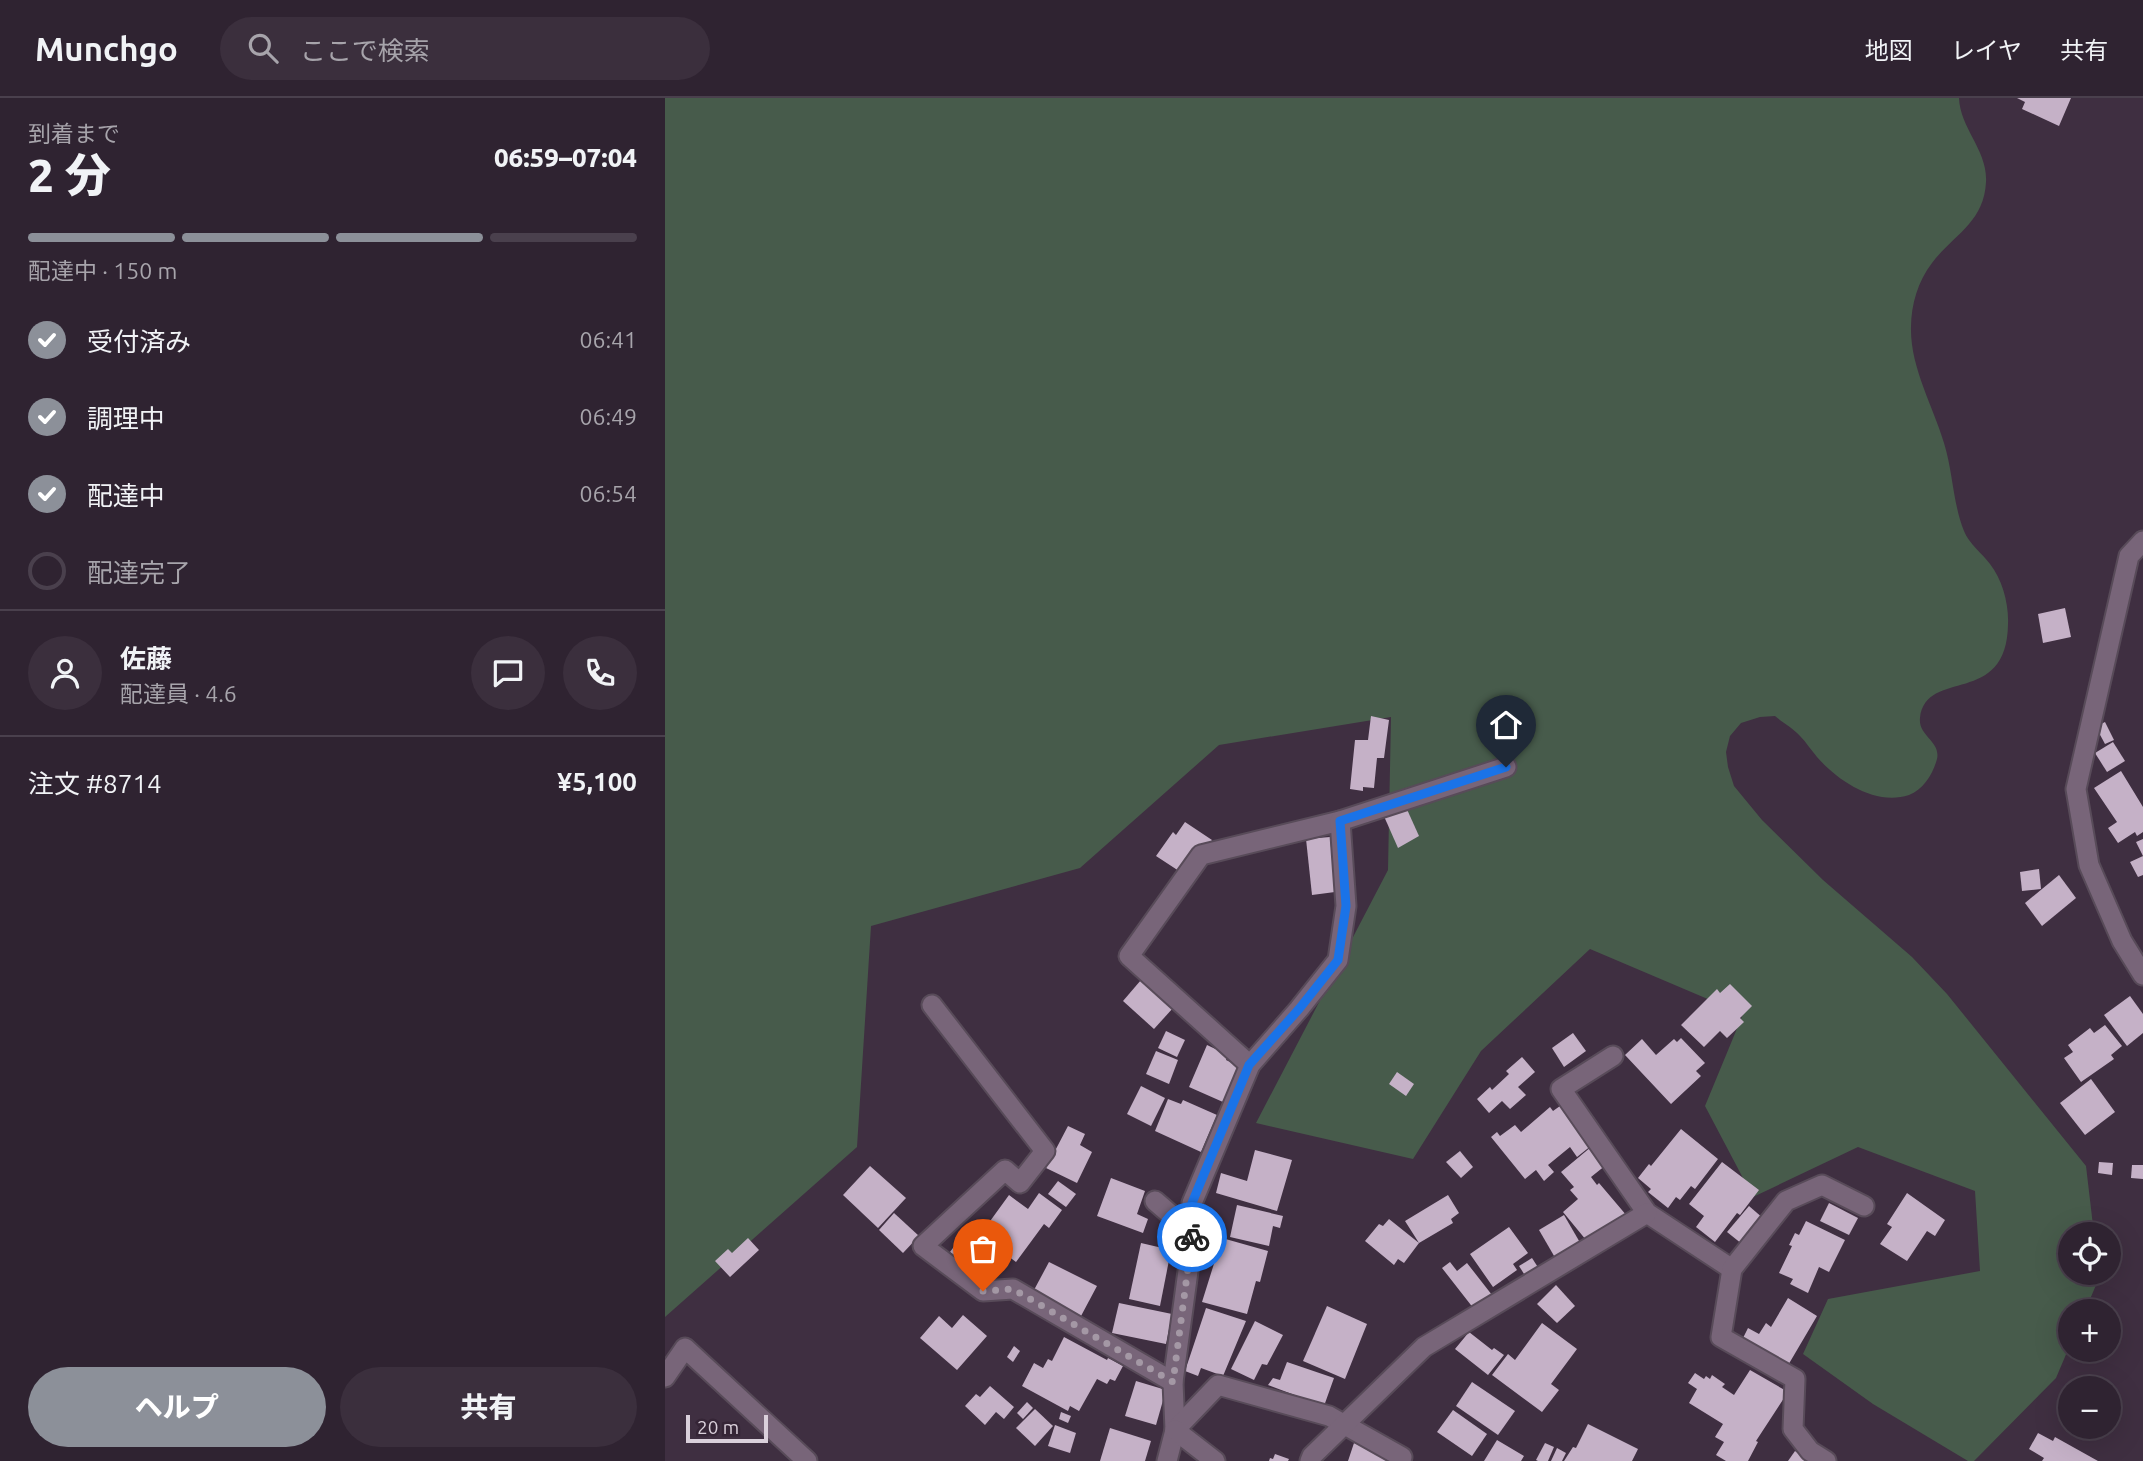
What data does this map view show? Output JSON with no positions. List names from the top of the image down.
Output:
{
  "scale_bar": "20 m",
  "page": {
    "header": "Munchgo",
    "search": "ここで検索",
    "nav": ["地図", "レイヤ", "共有"],
    "heading": ["2 分", "到着まで", "06:59–07:04"],
    "panel": [
      "佐藤",
      "配達員 · 4.6",
      "注文 #8714",
      "¥5,100"
    ],
    "bar": "配達中 · 150 m",
    "list": [
      ["受付済み", "06:41"],
      ["調理中", "06:49"],
      ["配達中", "06:54"],
      "配達完了"
    ],
    "map_buttons": ["+", "−"],
    "buttons": ["ヘルプ", "共有"],
    "scale": "20 m"
  }
}
